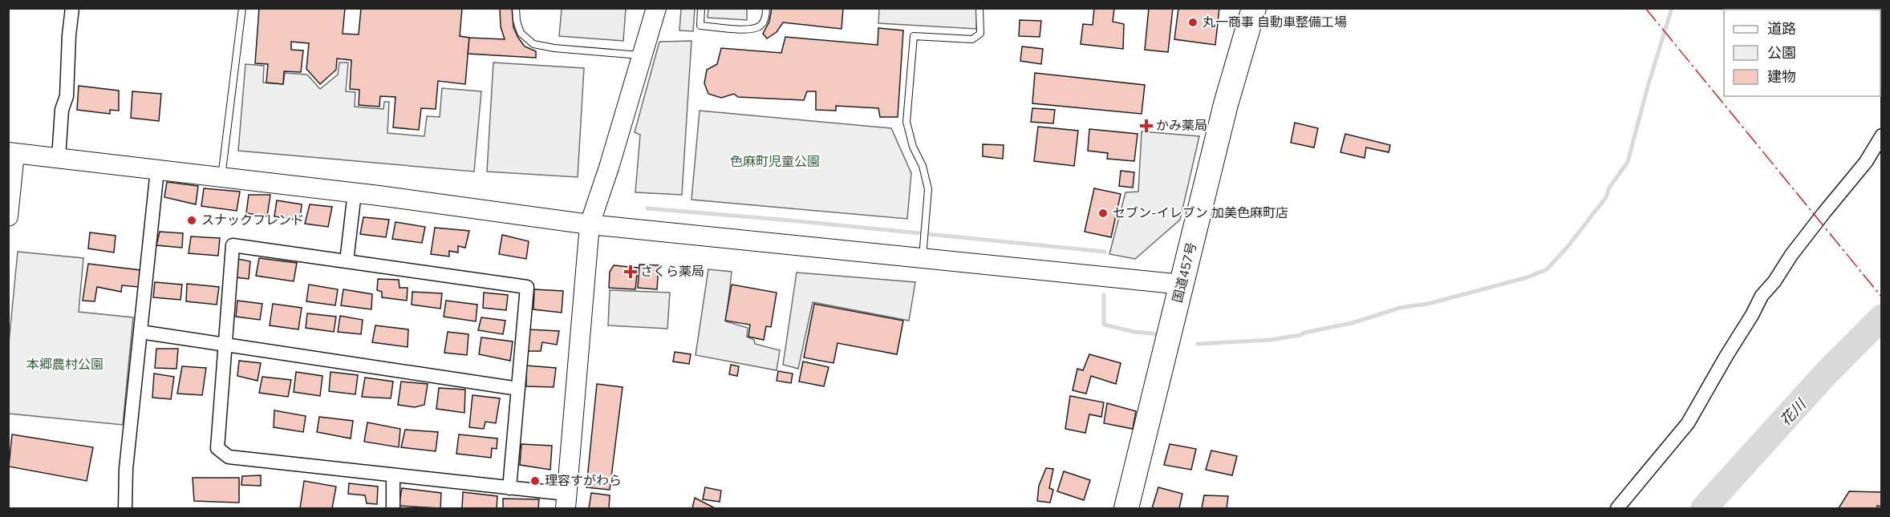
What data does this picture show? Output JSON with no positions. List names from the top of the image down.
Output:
{
  "streets": {
    "highway": ["国道457号"]
  },
  "water": ["花川"],
  "parks": ["色麻町児童公園", "本郷農村公園"],
  "places": {
    "other": [
      "丸一商事 自動車整備工場",
      "セブン-イレブン 加美色麻町店",
      "スナックフレンド",
      "理容すがわら"
    ],
    "health": ["かみ薬局", "さくら薬局"]
  },
  "legend": ["道路", "公園", "建物"]
}
